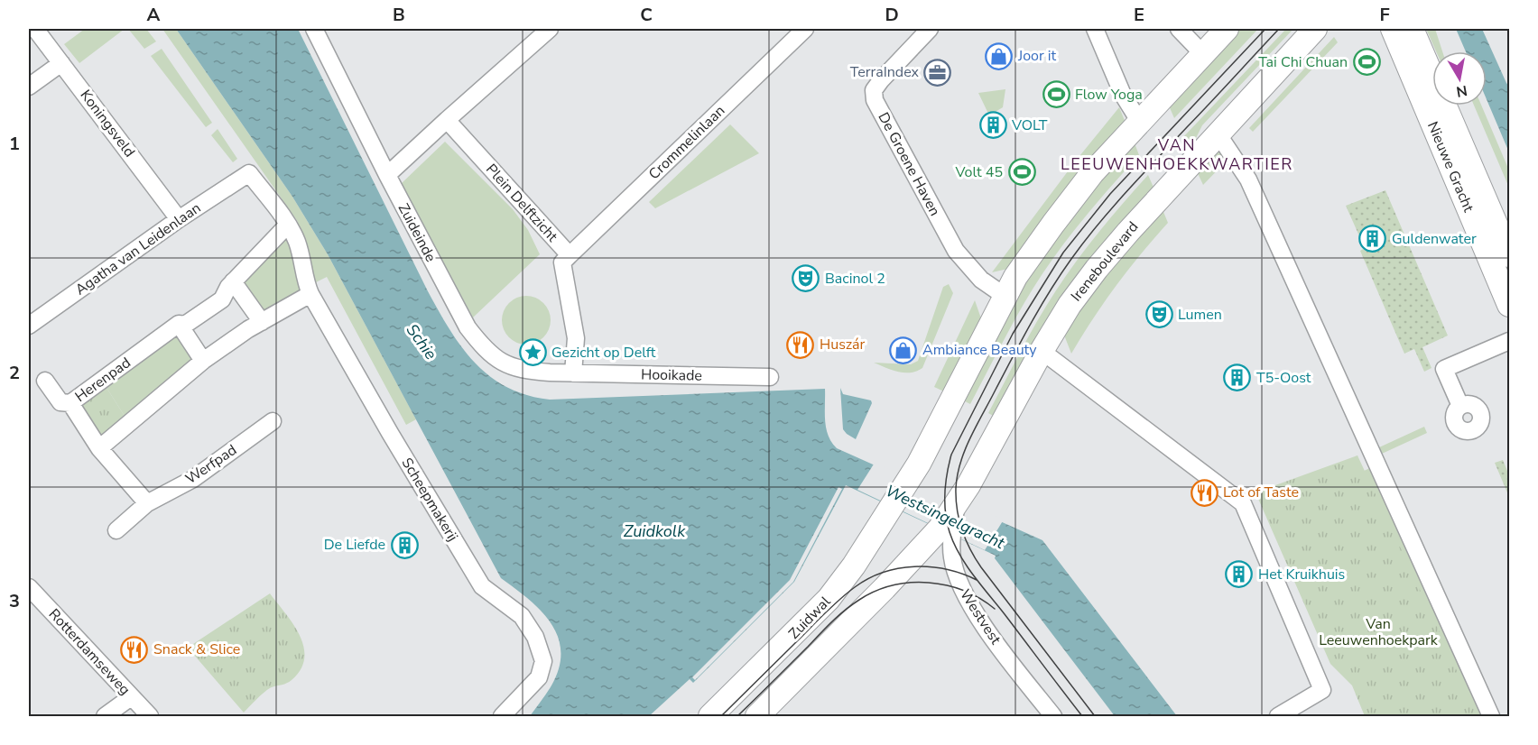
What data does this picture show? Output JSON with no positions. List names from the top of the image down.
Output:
{
  "streets": {
    "main road": ["Nieuwe Gracht", "Ireneboulevard", "Zuidwal"],
    "street": [
      "Koningsveld",
      "Crommelinlaan",
      "De Groene Haven",
      "Plein Delftzicht",
      "Zuideinde",
      "Agatha van Leidenlaan",
      "Hooikade",
      "Herenpad",
      "Werfpad",
      "Scheepmakerij",
      "Westvest",
      "Rotterdamseweg"
    ]
  },
  "crossings": [
    ["Koningsveld", "Agatha van Leidenlaan"],
    ["Crommelinlaan", "Plein Delftzicht"],
    ["De Groene Haven", "Zuidwal"],
    ["Plein Delftzicht", "Zuideinde"],
    ["Plein Delftzicht", "Hooikade"],
    ["Zuideinde", "Hooikade"],
    ["Agatha van Leidenlaan", "Scheepmakerij"],
    ["Ireneboulevard", "Westvest"],
    ["Herenpad", "Werfpad"]
  ],
  "districts": ["VAN LEEUWENHOEKKWARTIER"],
  "water": ["Schie", "Westsingelgracht", "Zuidkolk"],
  "parks": ["Van Leeuwenhoekpark"],
  "places": {
    "shop": ["Joor it", "Ambiance Beauty"],
    "sports": ["Tai Chi Chuan", "Flow Yoga", "Volt 45"],
    "office": ["TerraIndex"],
    "building": [
      "VOLT",
      "Guldenwater",
      "T5-Oost",
      "De Liefde",
      "Het Kruikhuis"
    ],
    "theatre": ["Bacinol 2", "Lumen"],
    "restaurant": ["Huszár", "Lot of Taste", "Snack & Slice"],
    "place": ["Gezicht op Delft"]
  },
  "north": "bottom",
  "grid": {
    "columns": [
      "A",
      "B",
      "C",
      "D",
      "E",
      "F"
    ],
    "rows": ["1", "2", "3"]
  }
}
